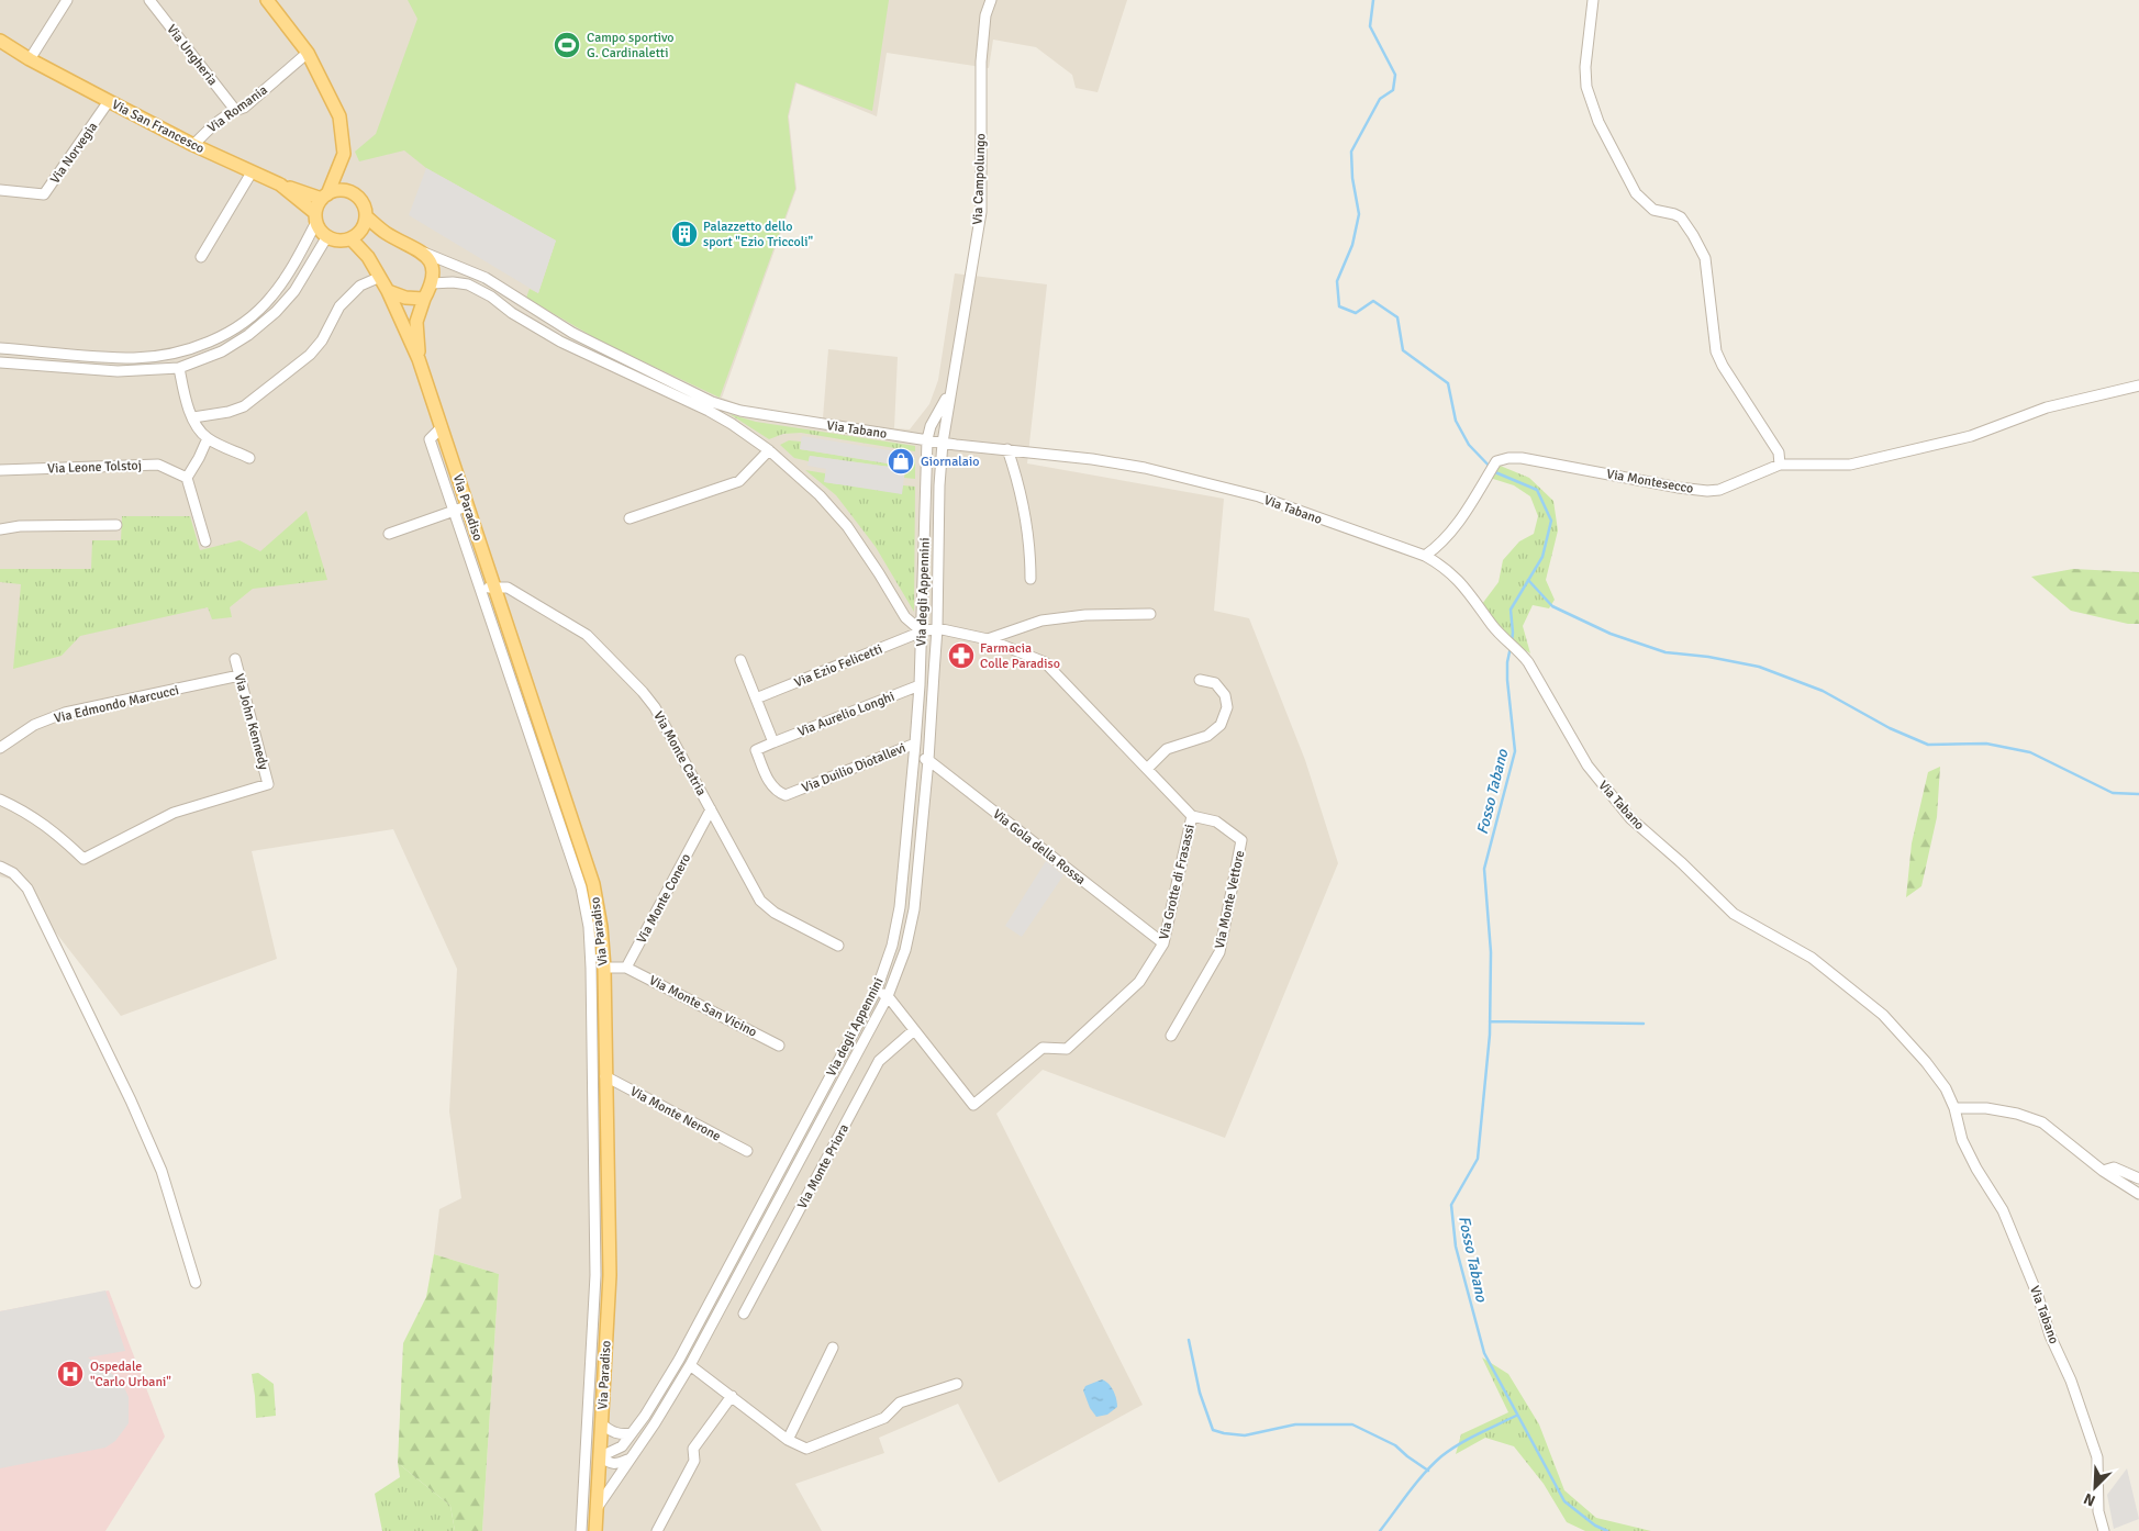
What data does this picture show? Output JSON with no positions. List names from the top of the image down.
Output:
{
  "streets": {
    "main road": ["Via San Francesco", "Via Paradiso"],
    "street": [
      "Via Ungheria",
      "Via Romania",
      "Via Norvegia",
      "Via Campolungo",
      "Via Tabano",
      "Via Leone Tolstoj",
      "Via Montesecco",
      "Via degli Appennini",
      "Via Ezio Felicetti",
      "Via Edmondo Marcucci",
      "Via Aurelio Longhi",
      "Via John Kennedy",
      "Via Monte Catria",
      "Via Duilio Diotallevi",
      "Via Gola della Rossa",
      "Via Grotte di Frasassi",
      "Via Monte Conero",
      "Via Monte Vettore",
      "Via Monte San Vicino",
      "Via Monte Nerone",
      "Via Monte Priora"
    ]
  },
  "crossings": [
    ["Via Ungheria", "Via Romania"],
    ["Via Romania", "Via San Francesco"],
    ["Via San Francesco", "Via Norvegia"],
    ["Via Campolungo", "Via Tabano"],
    ["Via Campolungo", "Via degli Appennini"],
    ["Via Tabano", "Via Montesecco"],
    ["Via Tabano", "Via degli Appennini"],
    ["Via Paradiso", "Via degli Appennini"],
    ["Via Paradiso", "Via Monte Catria"],
    ["Via Paradiso", "Via Monte Nerone"],
    ["Via degli Appennini", "Via Ezio Felicetti"],
    ["Via degli Appennini", "Via Aurelio Longhi"],
    ["Via degli Appennini", "Via Duilio Diotallevi"],
    ["Via degli Appennini", "Via Gola della Rossa"],
    ["Via degli Appennini", "Via Grotte di Frasassi"],
    ["Via Ezio Felicetti", "Via Grotte di Frasassi"],
    ["Via Edmondo Marcucci", "Via John Kennedy"],
    ["Via Aurelio Longhi", "Via Duilio Diotallevi"],
    ["Via Monte Catria", "Via Monte Conero"],
    ["Via Gola della Rossa", "Via Grotte di Frasassi"],
    ["Via Grotte di Frasassi", "Via Monte Vettore"],
    ["Via Grotte di Frasassi", "Via Monte Priora"],
    ["Via Monte Conero", "Via Monte San Vicino"]
  ],
  "water": ["Fosso Tabano"],
  "places": {
    "sports": ["Campo sportivo G. Cardinaletti"],
    "building": ["Palazzetto dello sport \"Ezio Triccoli\""],
    "shop": ["Giornalaio"],
    "pharmacy": ["Farmacia Colle Paradiso"],
    "hospital": ["Ospedale \"Carlo Urbani\""]
  },
  "north": "bottom left"
}
